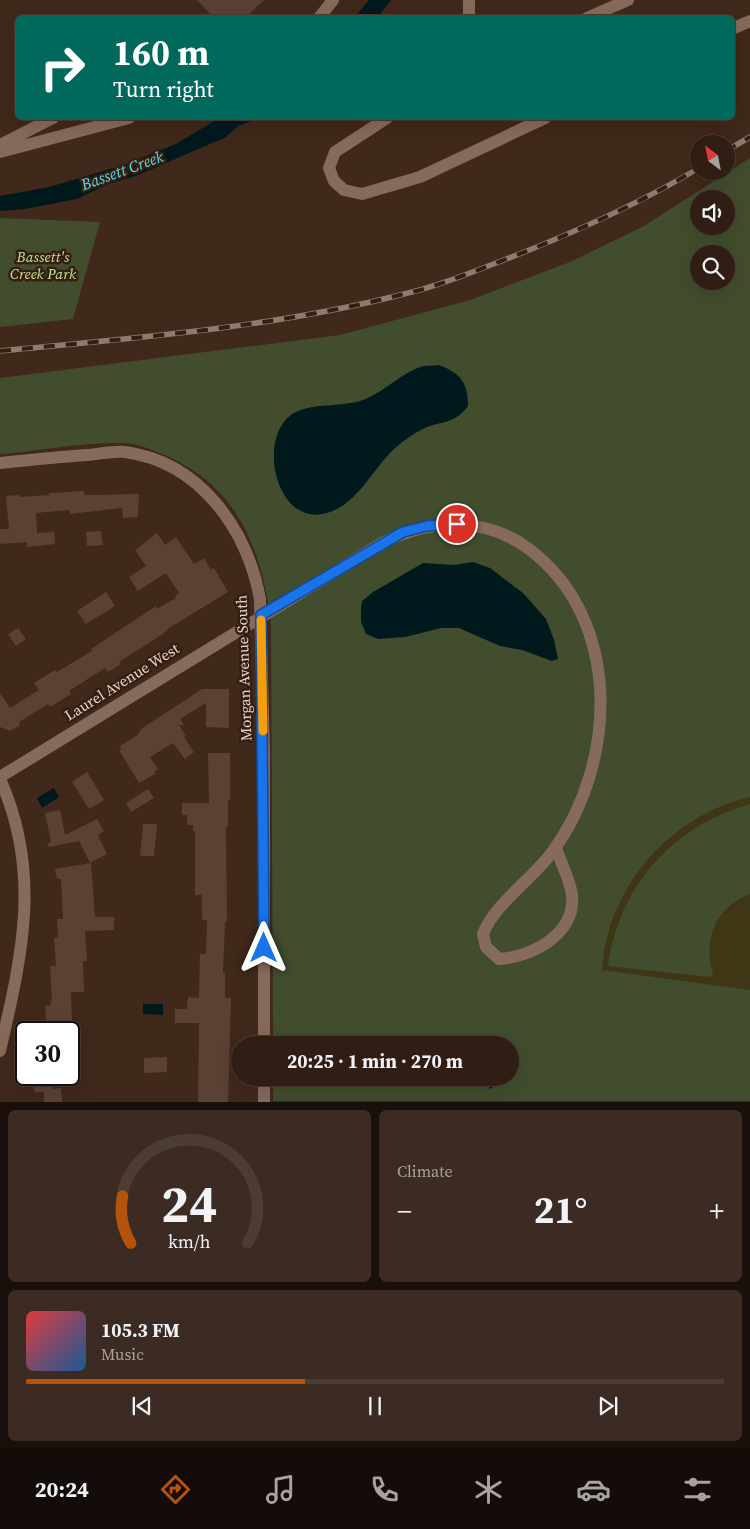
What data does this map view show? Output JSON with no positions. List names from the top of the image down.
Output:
{
  "streets": {
    "street": ["Morgan Avenue South", "Laurel Avenue West"]
  },
  "crossings": [
    ["Morgan Avenue South", "Laurel Avenue West"]
  ],
  "water": ["Bassett Creek"],
  "parks": ["Bassett's Creek Park"],
  "north": "top left",
  "page": {
    "turn": ["160 m", "Turn right"],
    "limit": "30",
    "trip": "20:25 · 1 min · 270 m",
    "tile": "Climate",
    "heat": ["−", "21°", "+"],
    "song": ["105.3 FM", "Music"],
    "tabs": "20:24",
    "gauge": ["24", "km/h"]
  }
}
